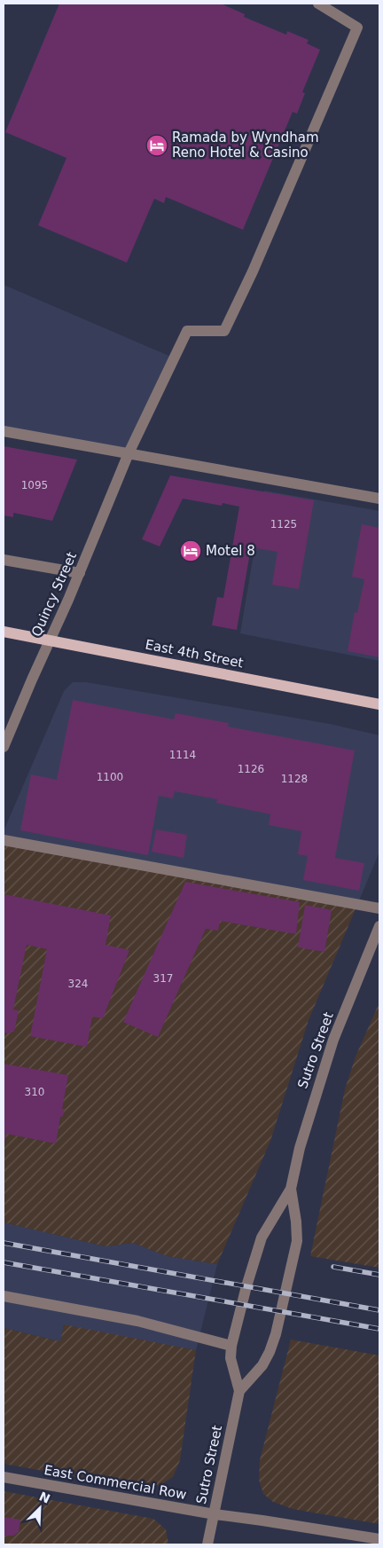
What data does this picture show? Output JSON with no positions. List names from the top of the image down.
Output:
{
  "streets": {
    "main road": ["East 4th Street"],
    "street": ["Quincy Street", "Sutro Street", "East Commercial Row"]
  },
  "crossings": [
    ["Quincy Street", "East 4th Street"],
    ["Sutro Street", "East Commercial Row"]
  ],
  "places": {
    "hotel": ["Ramada by Wyndham Reno Hotel & Casino", "Motel 8"]
  },
  "house_numbers": [
    "1095",
    "1125",
    "1114",
    "1126",
    "1100",
    "1128",
    "317",
    "324",
    "310"
  ],
  "north": "top right"
}
